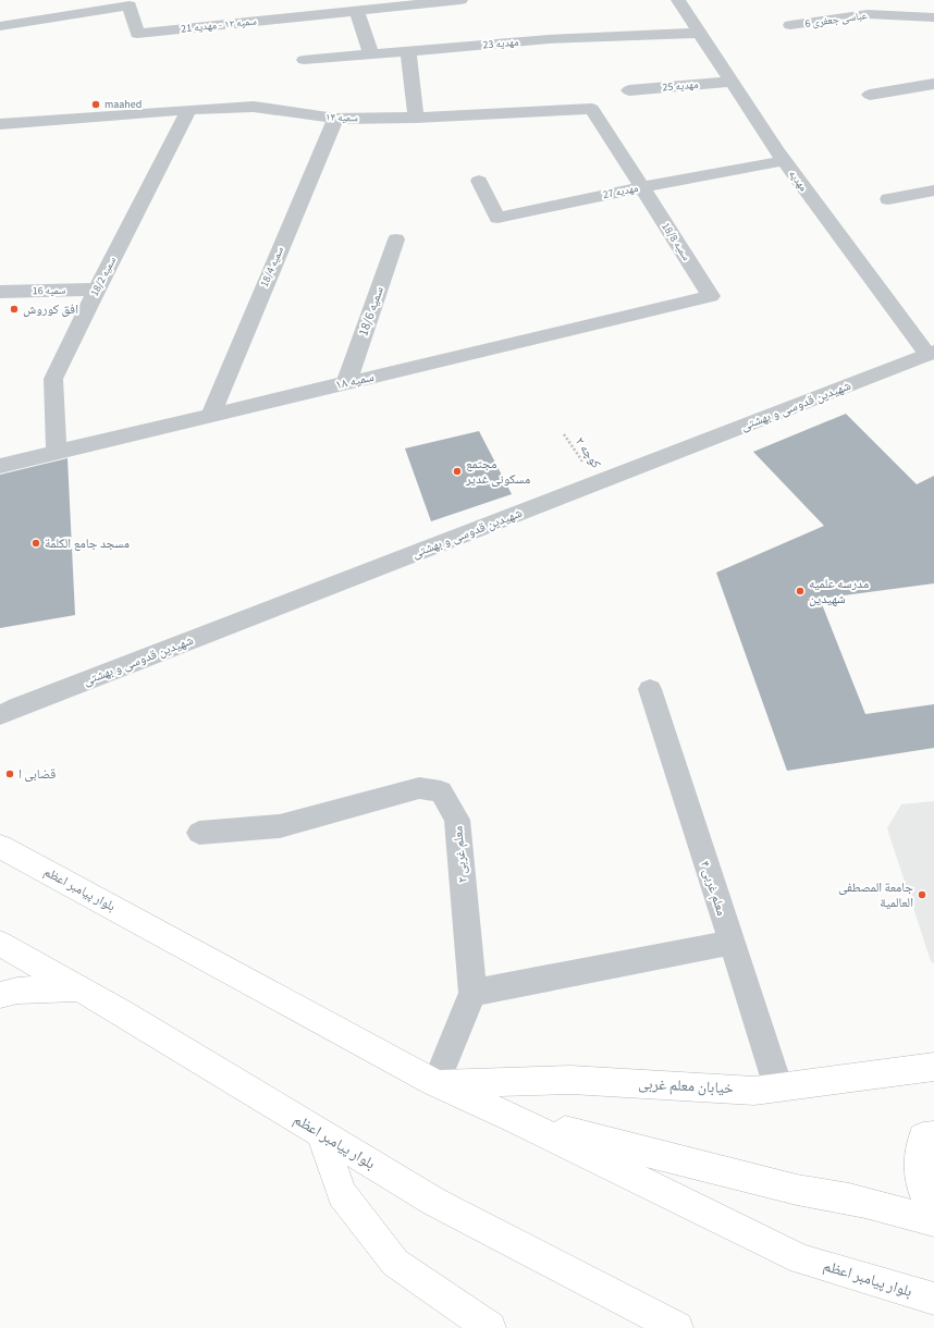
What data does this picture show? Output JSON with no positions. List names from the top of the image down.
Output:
{
  "streets": {
    "main road": ["بلوار پیامبر اعظم", "خیابان معلم غربی"],
    "street": [
      "عباسی جعفری 6",
      "سمیه ۱۲ - مهدیه 21",
      "مهدیه 23",
      "مهدیه 25",
      "سمیه ۱۴",
      "مهدیه",
      "مهدیه 27",
      "سمیه 18/8",
      "سمیه 18/4",
      "سمیه 18/2",
      "سمیه 16",
      "سمیه 18/6",
      "سمیه ۱۸",
      "شهیدین قدوسی و بهشتی",
      "معلم غربی ۲",
      "معلم غربی ۴"
    ],
    "path": ["کوچه ۲"]
  },
  "crossings": [
    ["مهدیه 23", "مهدیه"],
    ["مهدیه 25", "مهدیه"],
    ["سمیه ۱۴", "مهدیه 27"],
    ["سمیه ۱۴", "سمیه 18/8"],
    ["سمیه ۱۴", "سمیه 18/4"],
    ["سمیه ۱۴", "سمیه 18/2"],
    ["مهدیه", "مهدیه 27"],
    ["مهدیه", "شهیدین قدوسی و بهشتی"],
    ["مهدیه 27", "سمیه 18/8"],
    ["سمیه 18/8", "سمیه ۱۸"],
    ["سمیه 18/4", "سمیه ۱۸"],
    ["سمیه 18/2", "سمیه 16"],
    ["سمیه 18/2", "سمیه ۱۸"],
    ["سمیه 18/6", "سمیه ۱۸"],
    ["شهیدین قدوسی و بهشتی", "کوچه ۲"],
    ["معلم غربی ۲", "بلوار پیامبر اعظم"],
    ["معلم غربی ۲", "خیابان معلم غربی"],
    ["معلم غربی ۴", "خیابان معلم غربی"],
    ["بلوار پیامبر اعظم", "خیابان معلم غربی"]
  ],
  "places": [
    "maahed",
    "افق کوروش",
    "مجتمع مسکونی غدیر",
    "مسجد جامع الکلمة",
    "مدرسه علمیه شهیدین",
    "قضابی ا",
    "جامعة المصطفی العالمیة"
  ]
}
